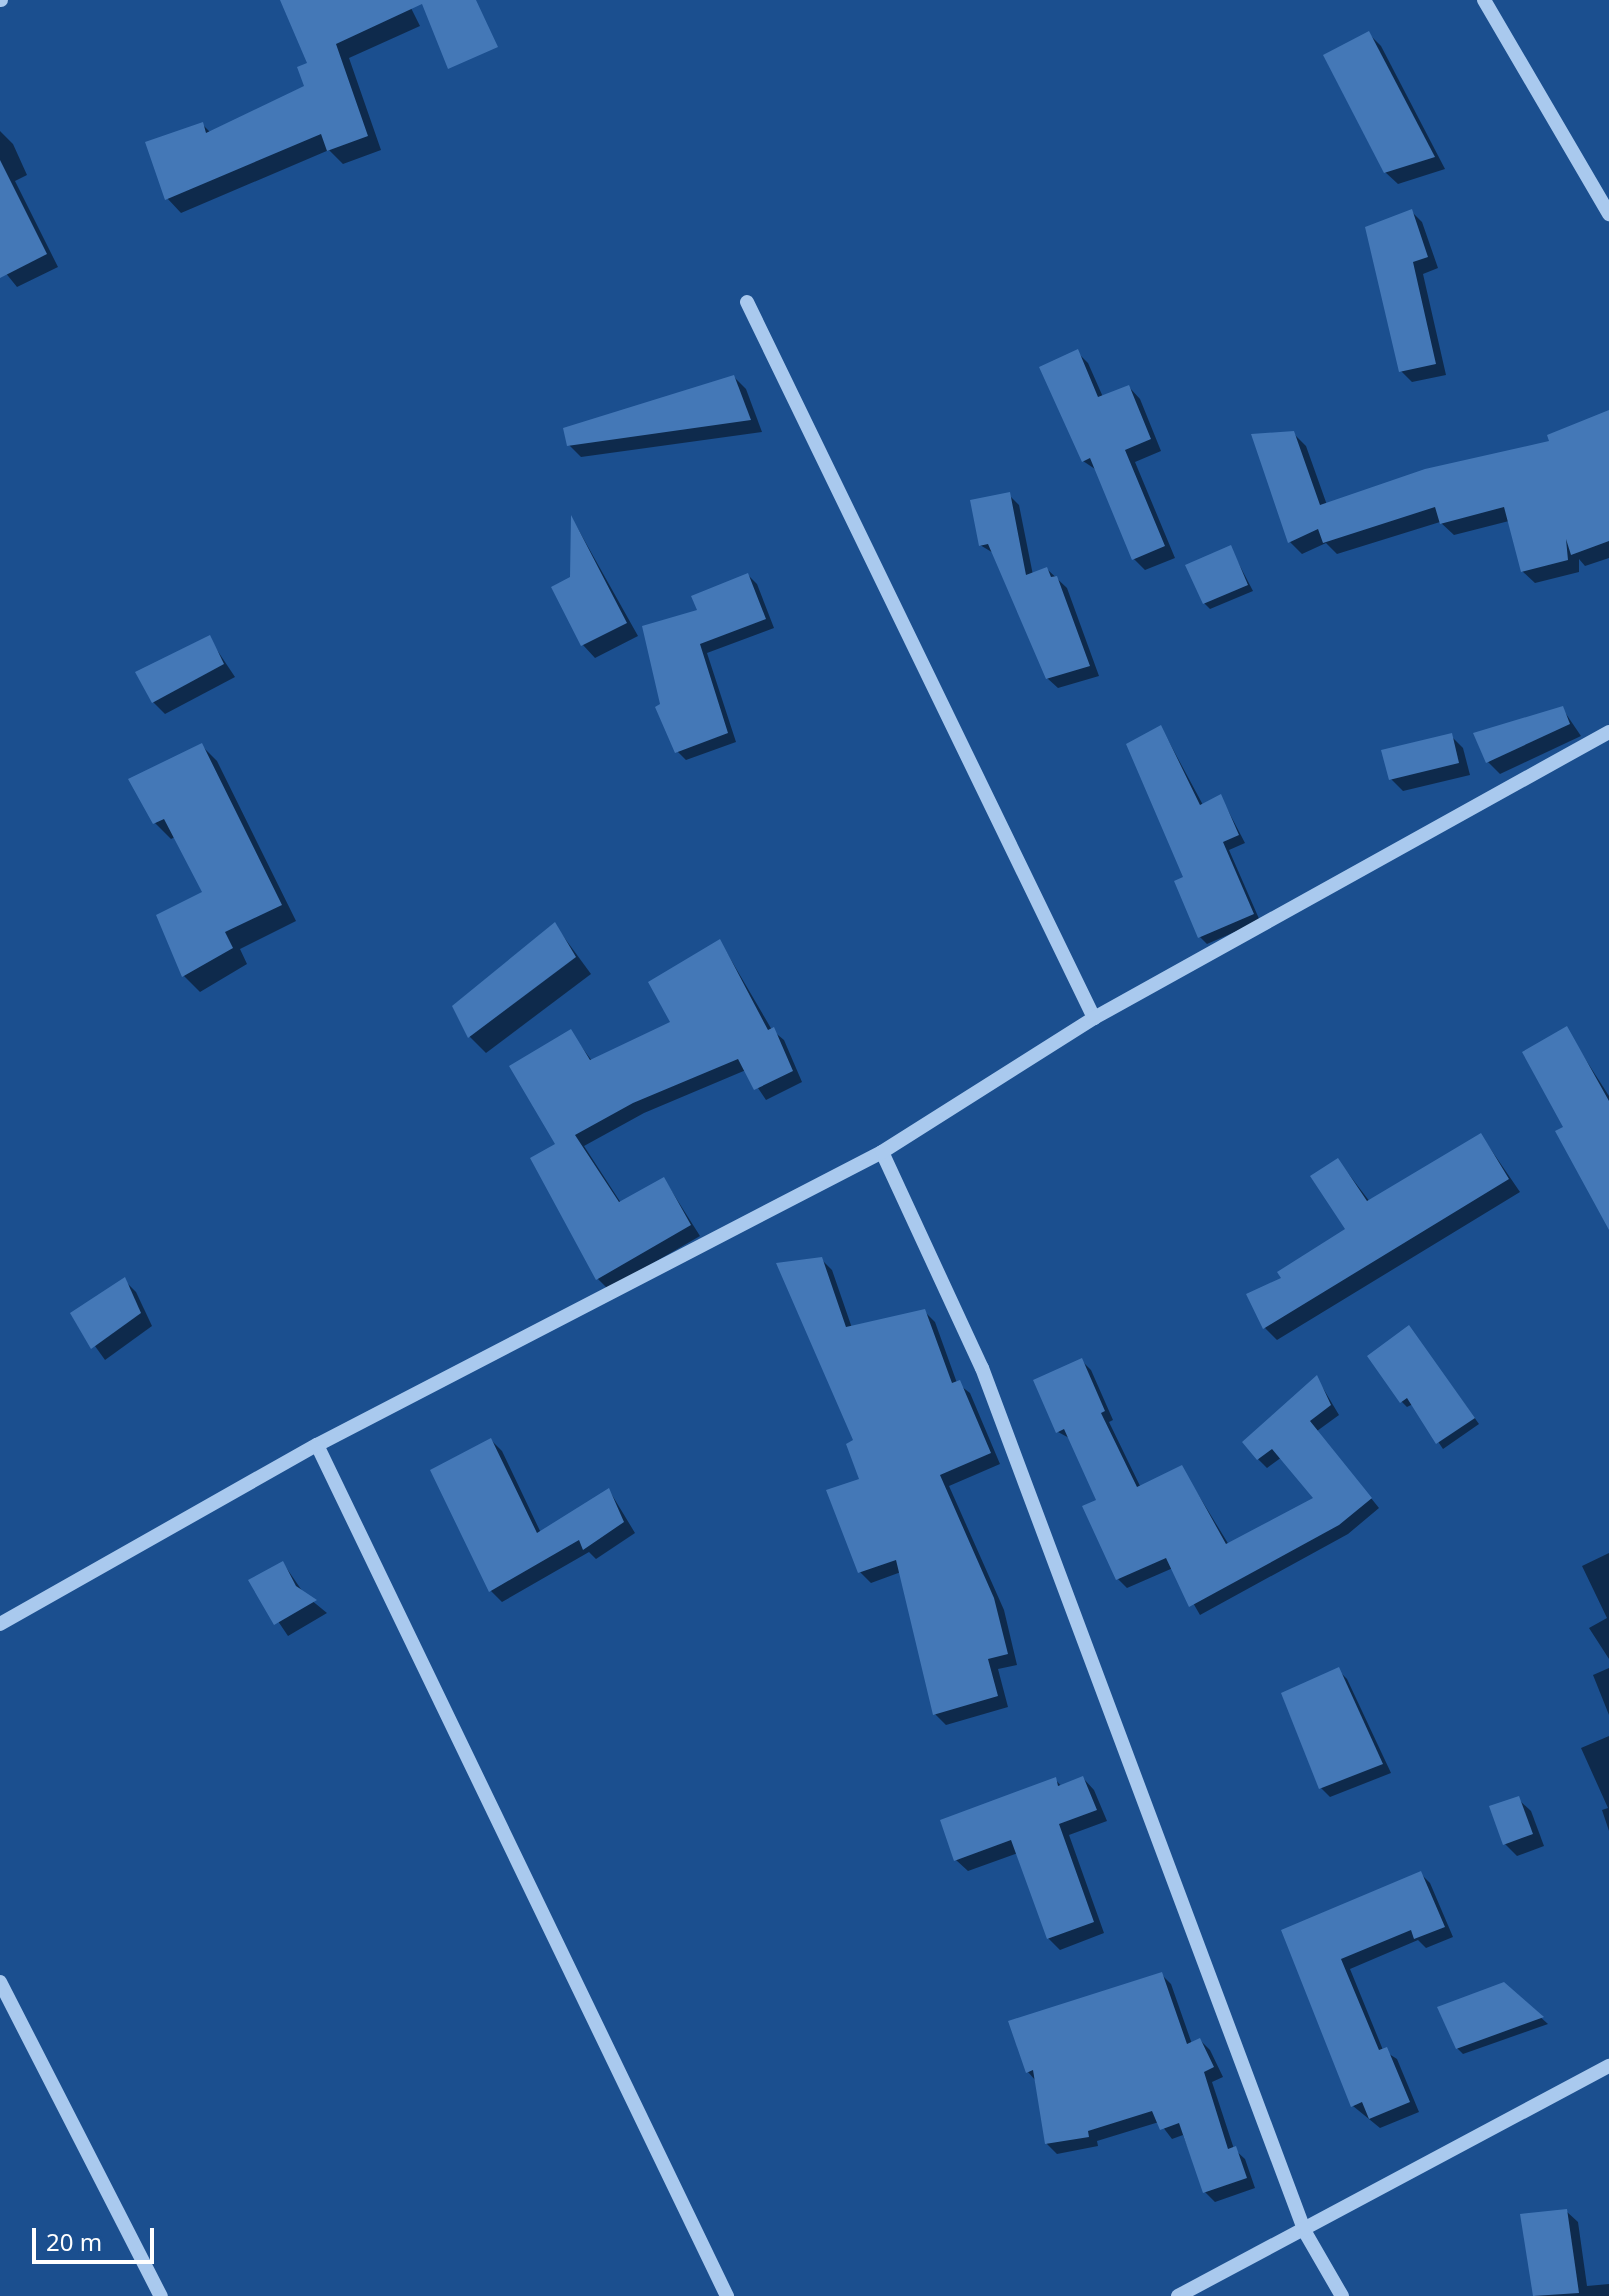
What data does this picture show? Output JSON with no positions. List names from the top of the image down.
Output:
{
  "scale_bar": "20 m"
}
